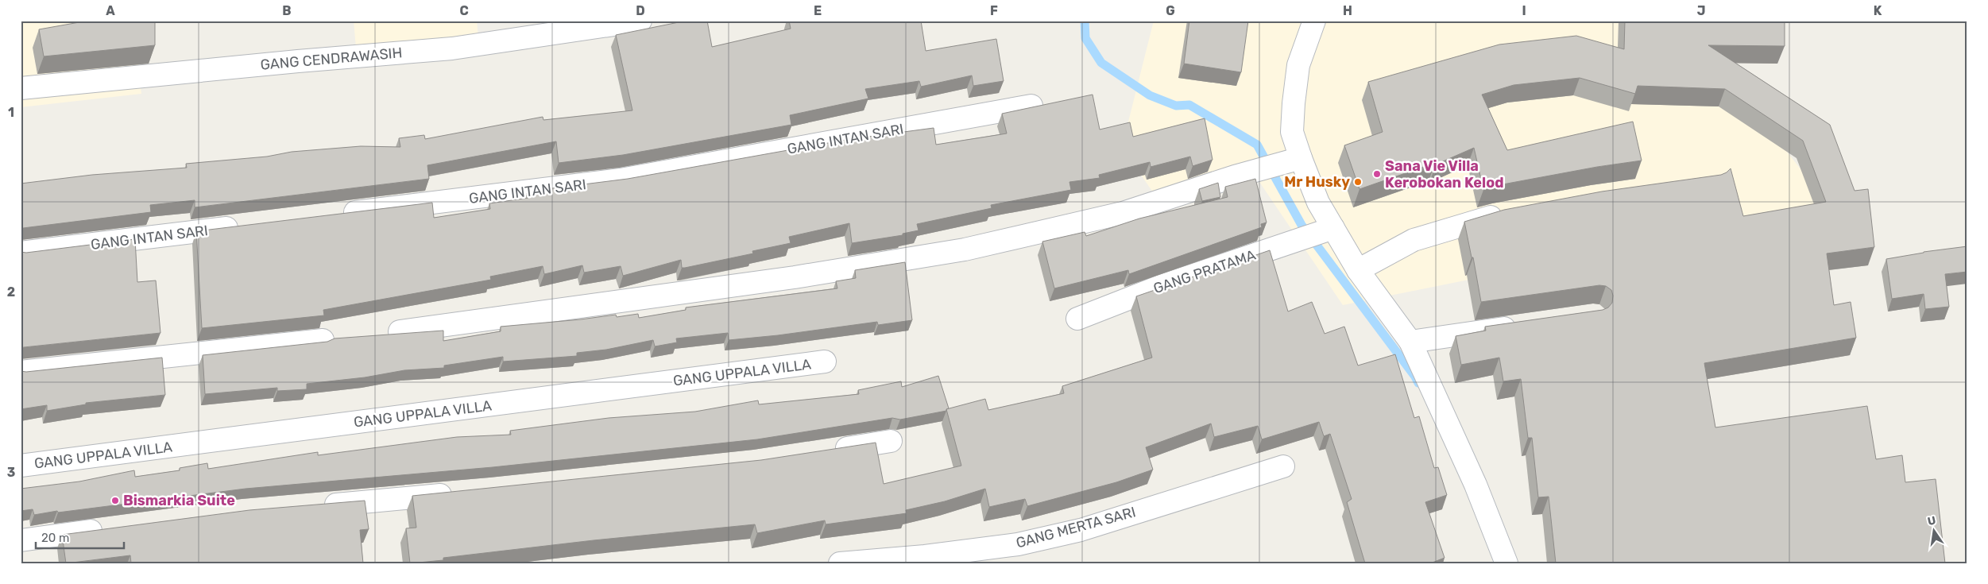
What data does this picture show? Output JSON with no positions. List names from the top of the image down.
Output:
{
  "streets": {
    "street": [
      "GANG CENDRAWASIH",
      "GANG INTAN SARI",
      "GANG PRATAMA",
      "GANG UPPALA VILLA",
      "GANG MERTA SARI"
    ]
  },
  "places": ["Sana Vie Villa Kerobokan Kelod", "Mr Husky", "Bismarkia Suite"],
  "scale_bar": "20 m",
  "north": "top",
  "grid": {
    "columns": [
      "A",
      "B",
      "C",
      "D",
      "E",
      "F",
      "G",
      "H",
      "I",
      "J",
      "K"
    ],
    "rows": ["1", "2", "3"]
  }
}
